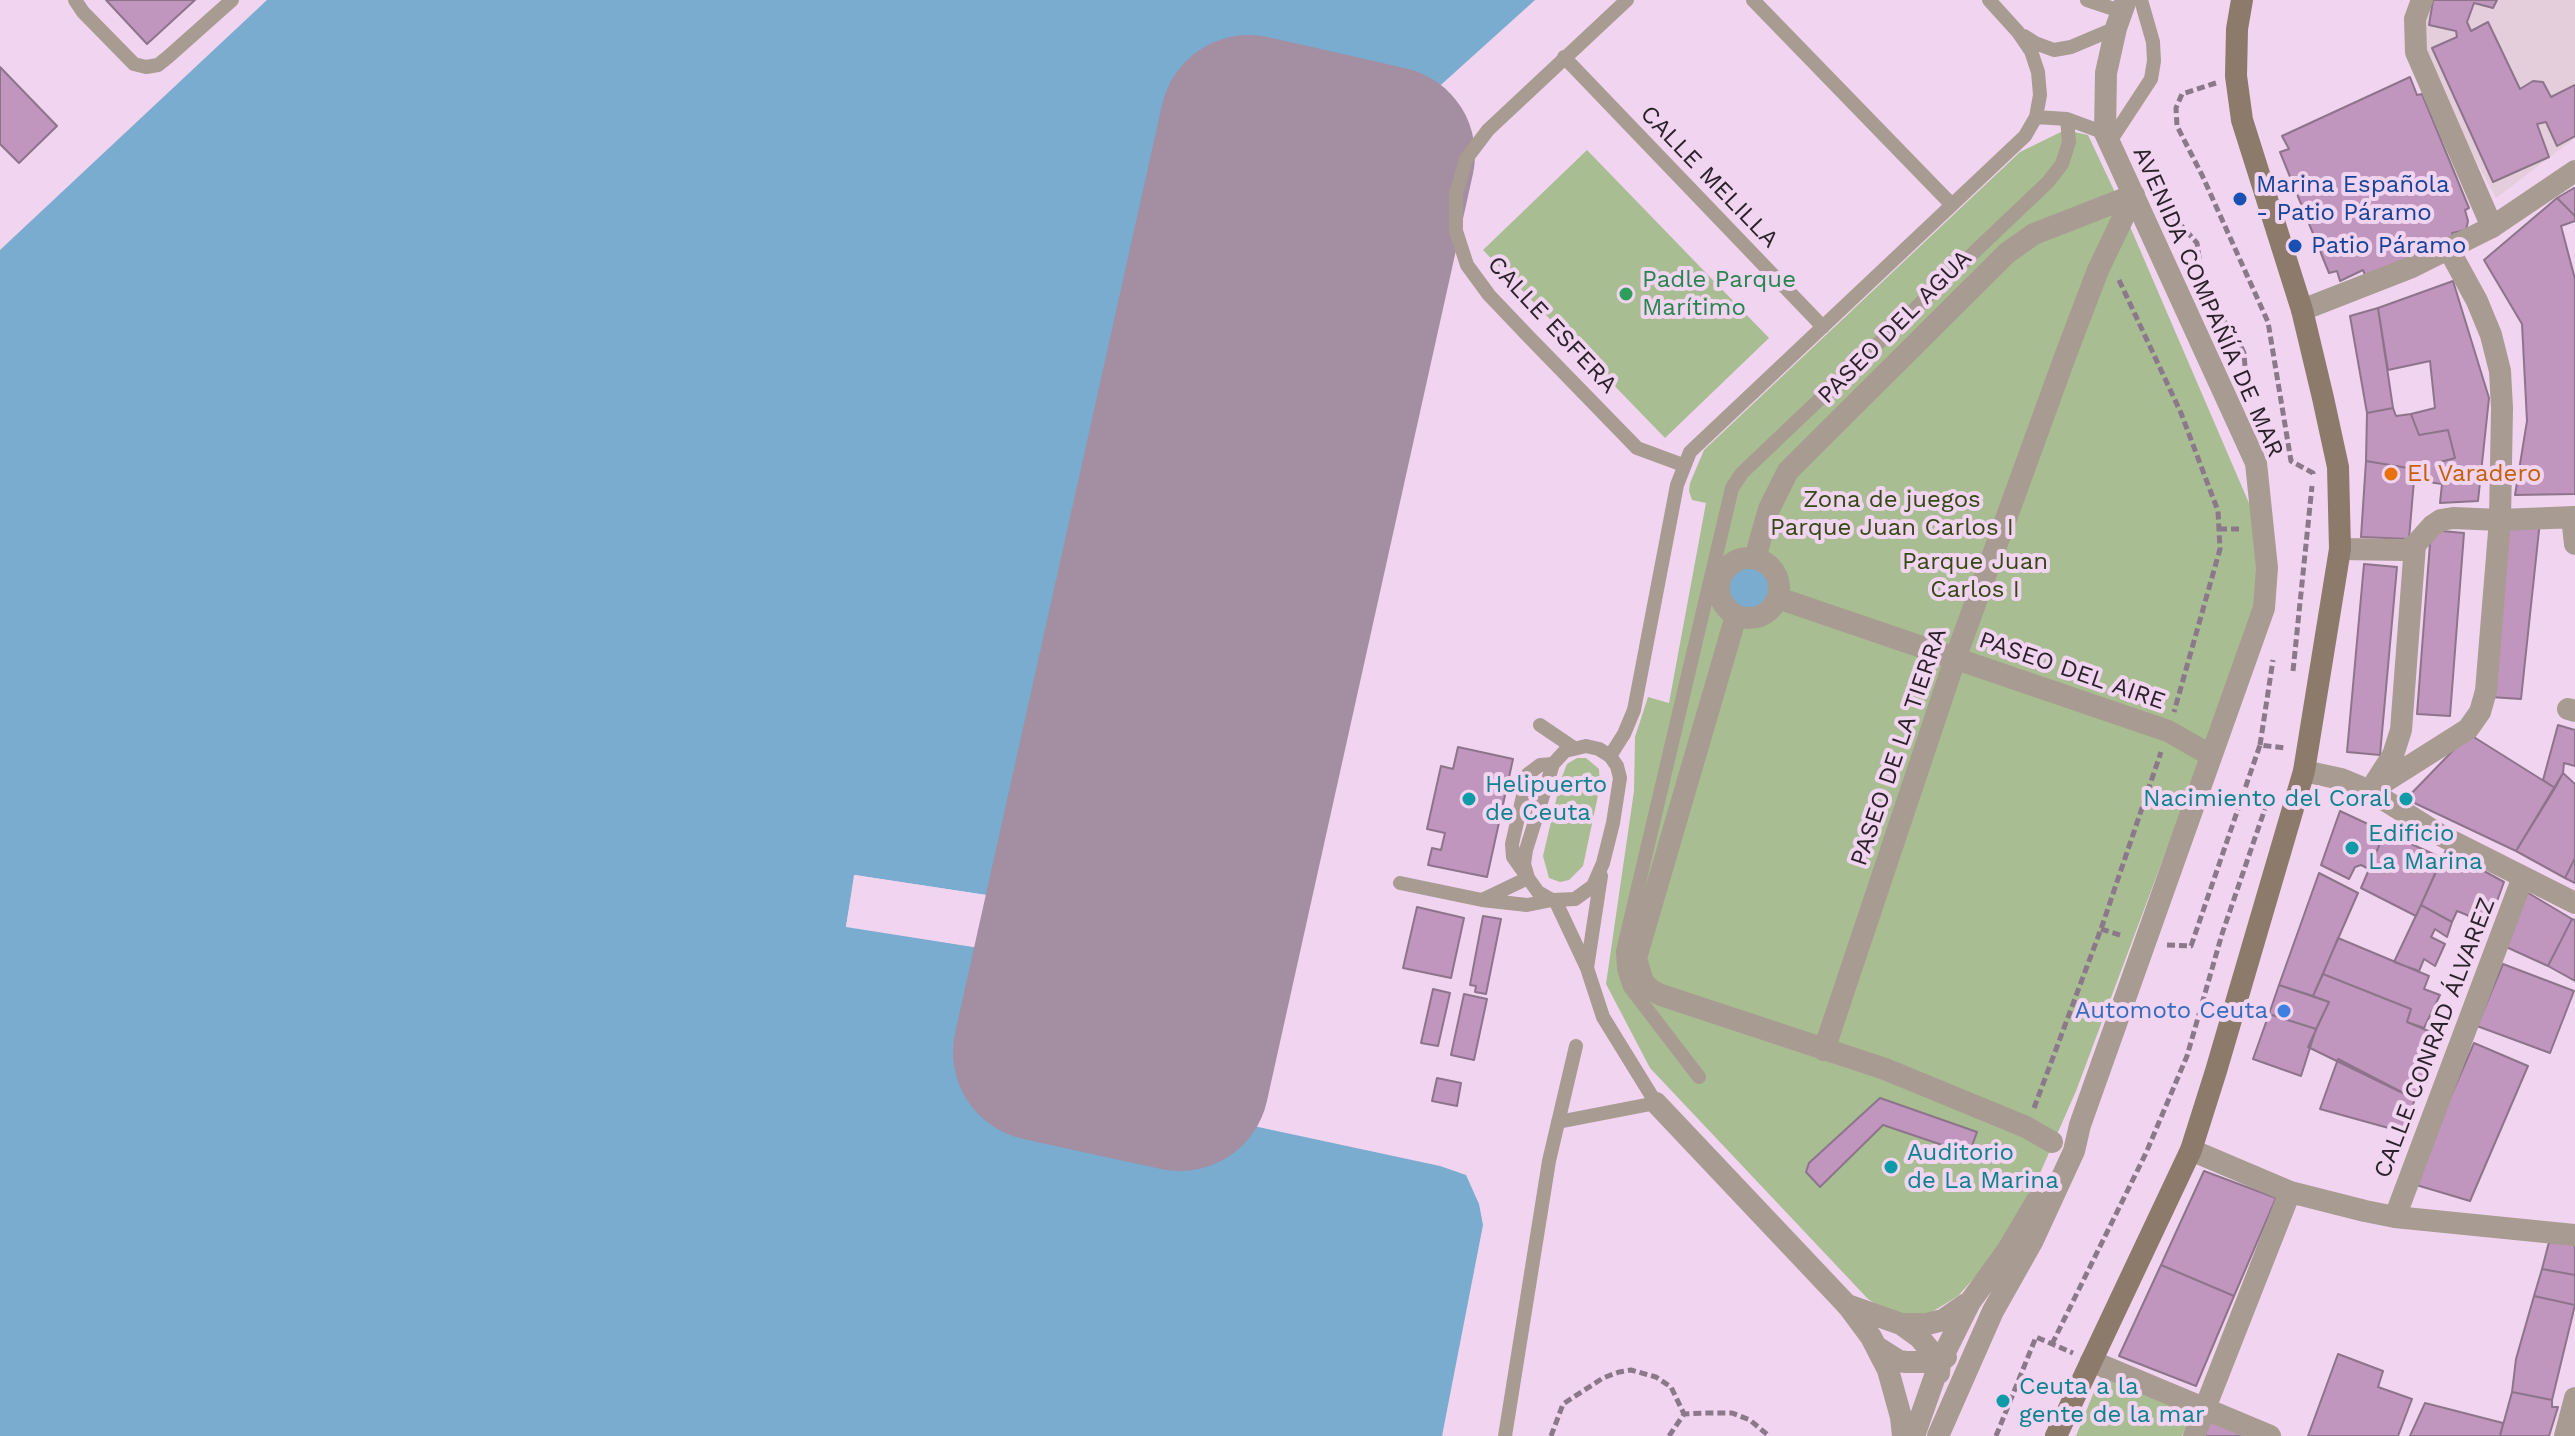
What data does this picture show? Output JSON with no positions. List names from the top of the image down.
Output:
{
  "streets": {
    "street": [
      "AVENIDA COMPAÑÍA DE MAR",
      "PASEO DEL AGUA",
      "PASEO DEL AIRE",
      "PASEO DE LA TIERRA",
      "CALLE CONRAD ÁLVAREZ"
    ],
    "lane": ["CALLE MELILLA", "CALLE ESFERA"]
  },
  "crossings": [
    ["CALLE MELILLA", "CALLE ESFERA"],
    ["AVENIDA COMPAÑÍA DE MAR", "PASEO DEL AGUA"],
    ["AVENIDA COMPAÑÍA DE MAR", "PASEO DEL AIRE"],
    ["AVENIDA COMPAÑÍA DE MAR", "PASEO DE LA TIERRA"],
    ["PASEO DEL AGUA", "PASEO DEL AIRE"],
    ["PASEO DEL AGUA", "PASEO DE LA TIERRA"],
    ["PASEO DEL AIRE", "PASEO DE LA TIERRA"]
  ],
  "parks": ["Zona de juegos Parque Juan Carlos I", "Parque Juan Carlos I"],
  "places": [
    "Marina Española - Patio Páramo",
    "Patio Páramo",
    "Padle Parque Marítimo",
    "El Varadero",
    "Helipuerto de Ceuta",
    "Nacimiento del Coral",
    "Edificio La Marina",
    "Automoto Ceuta",
    "Auditorio de La Marina",
    "Ceuta a la gente de la mar"
  ]
}
